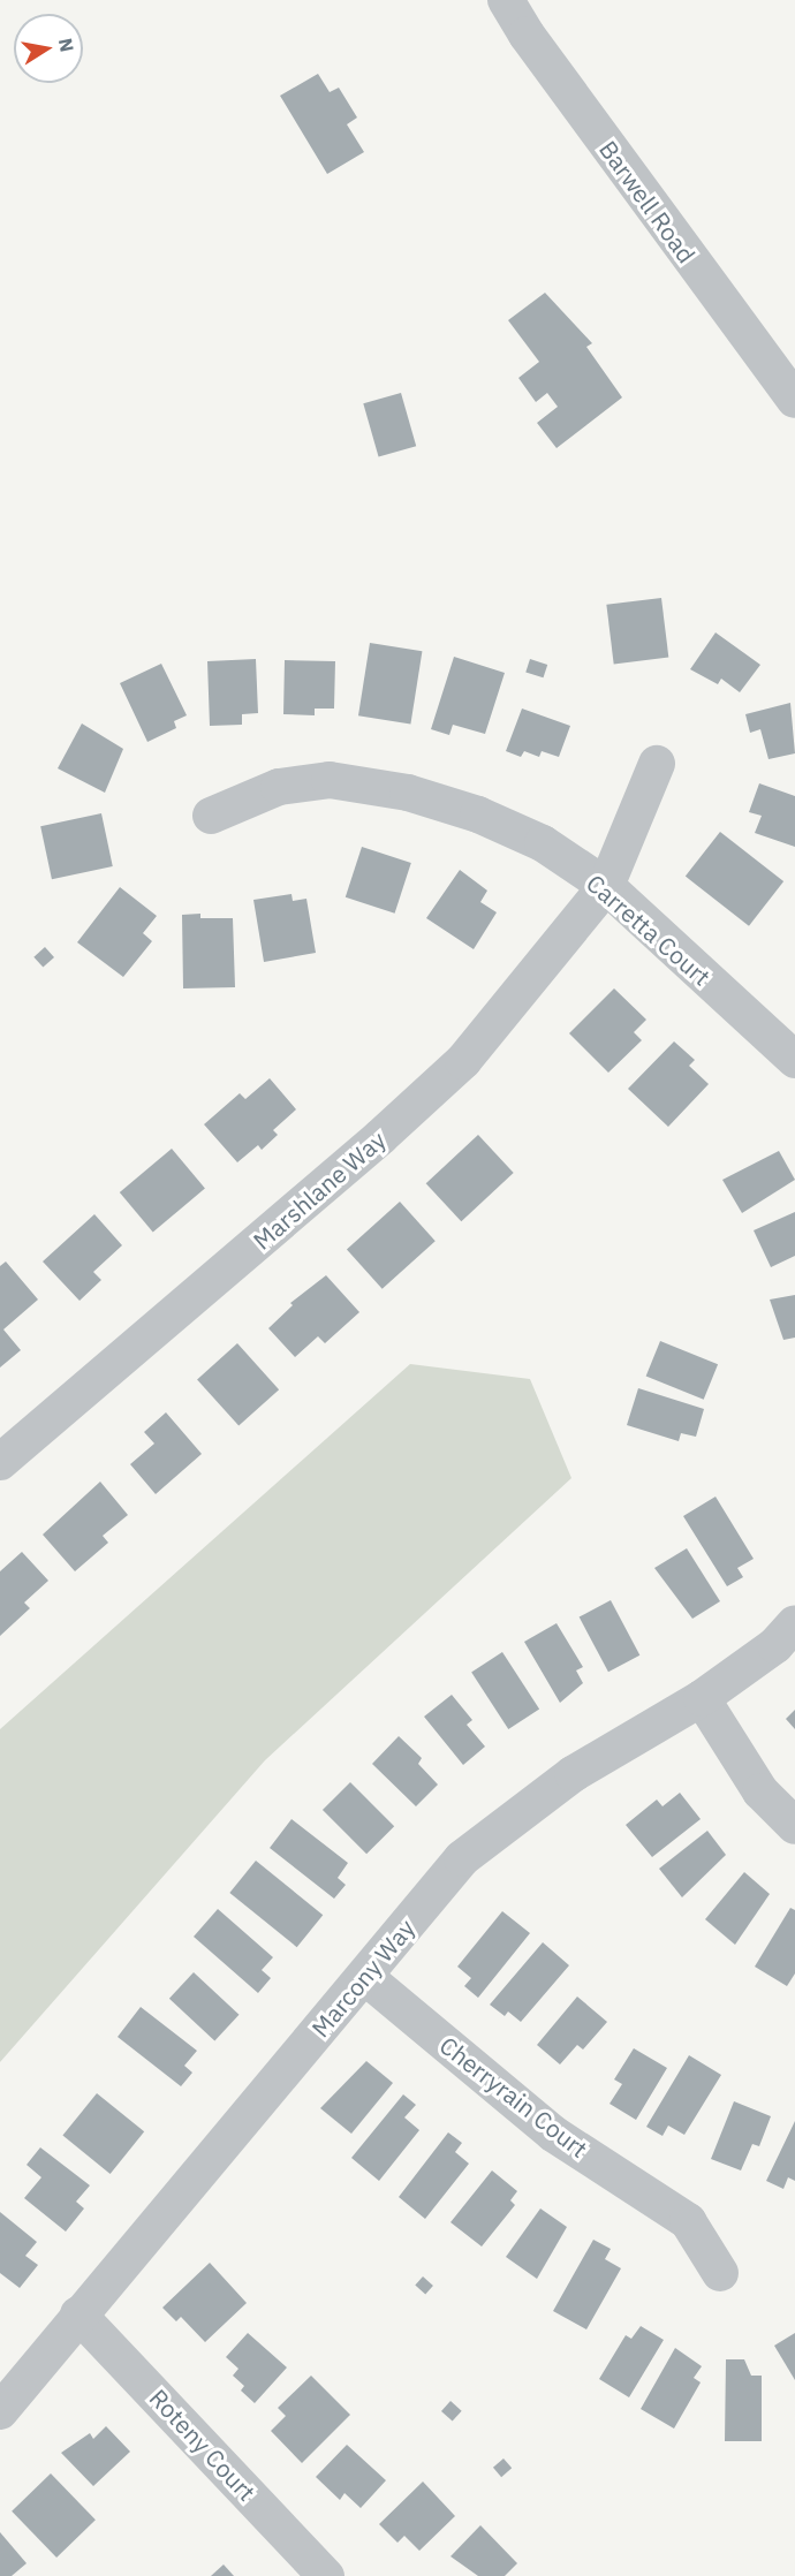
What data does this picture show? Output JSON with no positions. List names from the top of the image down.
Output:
{
  "streets": {
    "street": [
      "Barwell Road",
      "Carretta Court",
      "Marshlane Way",
      "Marcony Way",
      "Cherryrain Court",
      "Roteny Court"
    ]
  },
  "crossings": [
    ["Carretta Court", "Marshlane Way"],
    ["Marcony Way", "Cherryrain Court"],
    ["Marcony Way", "Roteny Court"]
  ],
  "north": "right"
}
